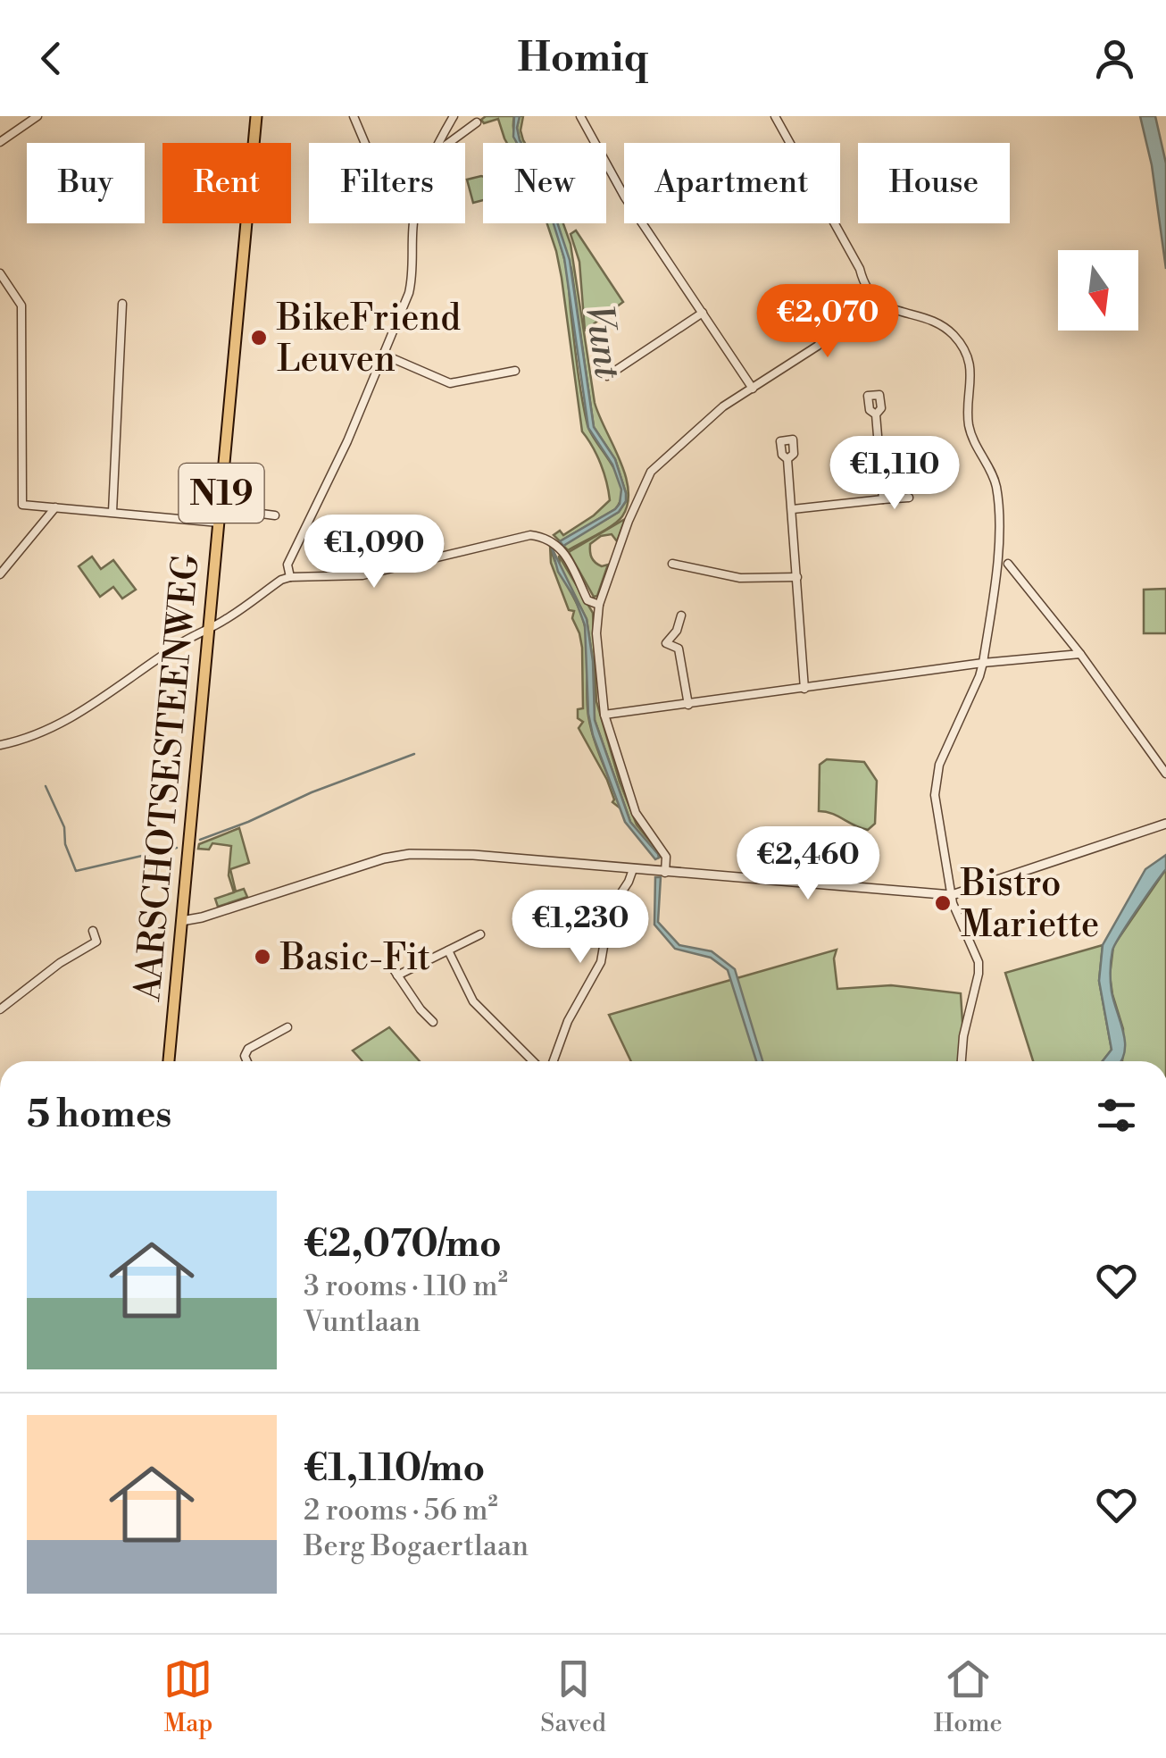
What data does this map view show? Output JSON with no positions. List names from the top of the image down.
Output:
{
  "streets": {
    "main road": ["N19", "AARSCHOTSESTEENWEG"]
  },
  "water": ["Vunt"],
  "places": ["BikeFriend Leuven", "Bistro Mariette", "Basic-Fit"],
  "north": "bottom",
  "page": {
    "header": "Homiq",
    "chip": [
      "Buy",
      "Rent",
      "Filters",
      "New",
      "Apartment",
      "House"
    ],
    "price": [
      "€2,070",
      "€1,110",
      "€1,090",
      "€2,460",
      "€1,230"
    ],
    "heading": "5 homes",
    "list": [
      {
        "name": "€2,070/mo",
        "note": "3 rooms · 110 m² · Vuntlaan"
      },
      {
        "name": "€1,110/mo",
        "note": "2 rooms · 56 m² · Berg Bogaertlaan"
      }
    ],
    "tabs": ["Map", "Saved", "Home"]
  }
}
